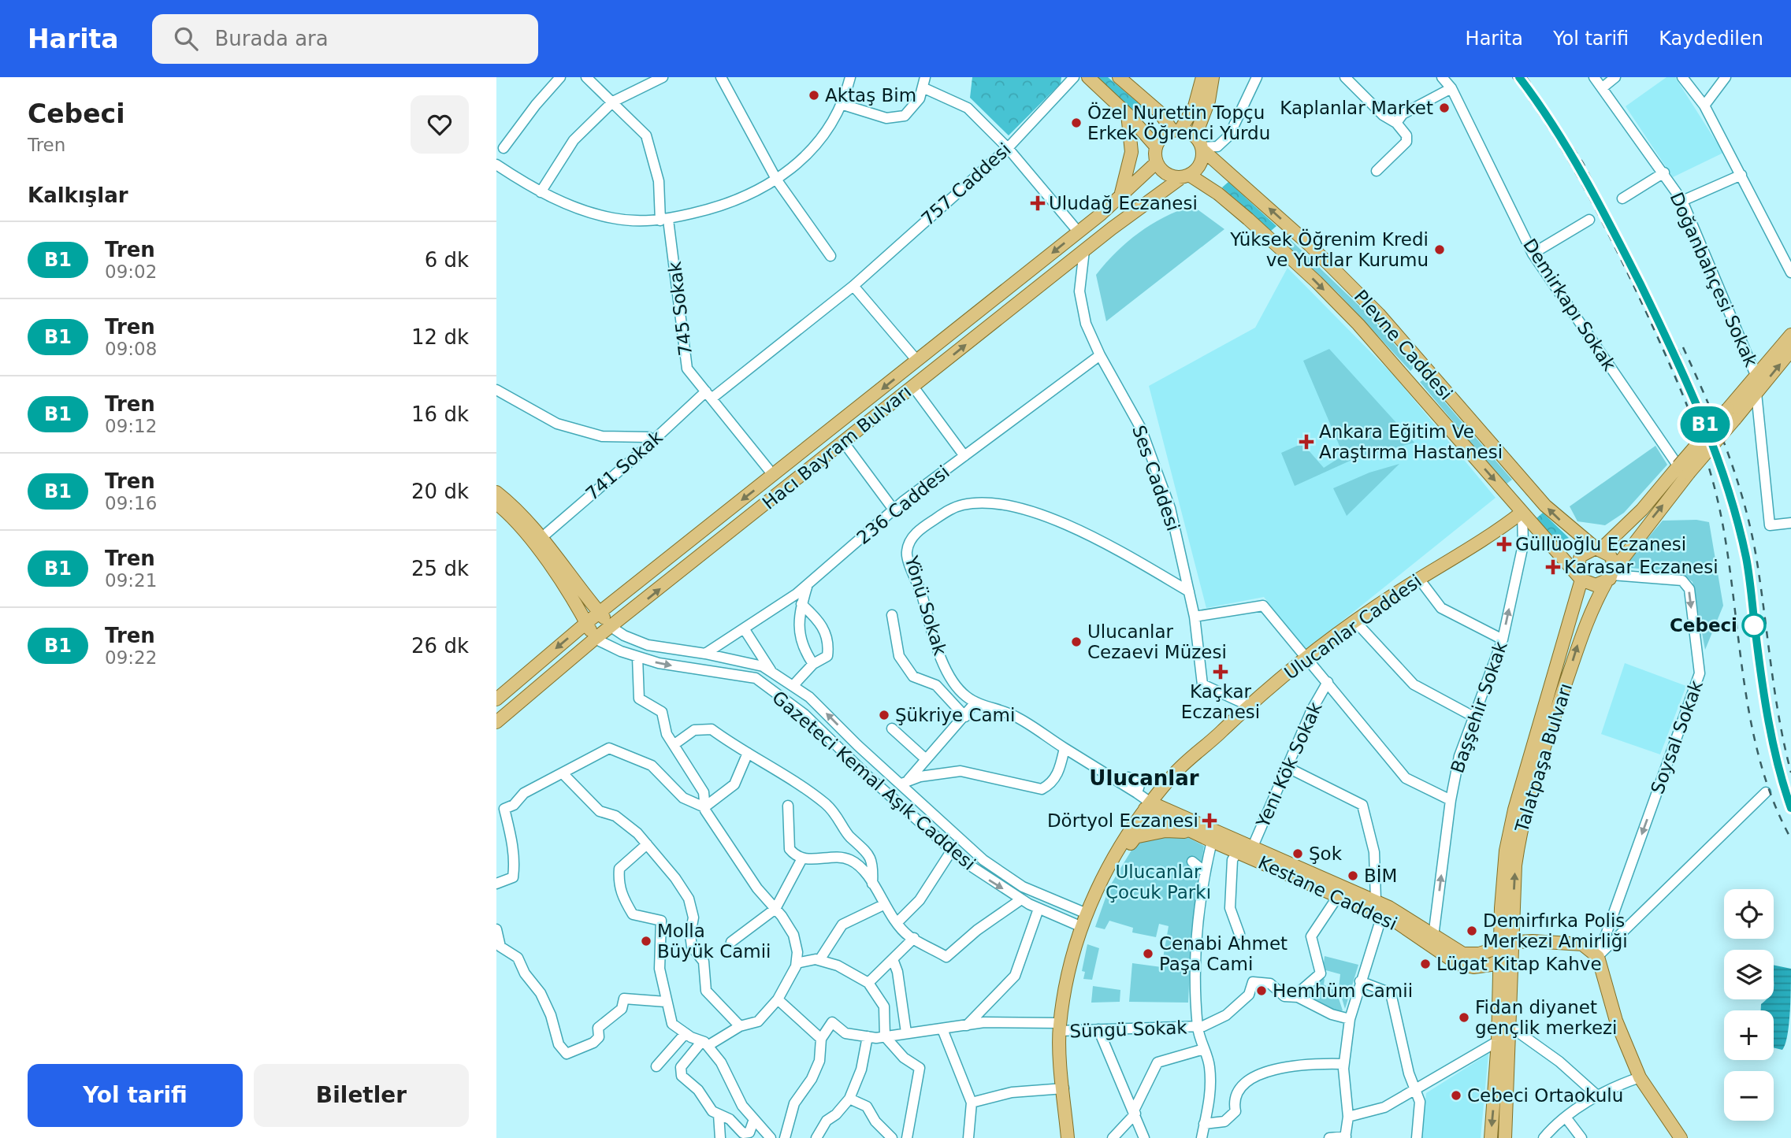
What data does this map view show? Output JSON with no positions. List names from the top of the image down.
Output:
{
  "streets": {
    "main road": [
      "Plevne Caddesi",
      "Hacı Bayram Bulvarı",
      "Ulucanlar Caddesi",
      "Talatpaşa Bulvarı",
      "Kestane Caddesi"
    ],
    "street": [
      "757 Caddesi",
      "Doğanbahçesi Sokak",
      "Demirkapı Sokak",
      "745 Sokak",
      "741 Sokak",
      "Ses Caddesi",
      "236 Caddesi",
      "Yönü Sokak",
      "Başşehir Sokak",
      "Soysal Sokak",
      "Yeni Kök Sokak",
      "Gazeteci Kemal Aşık Caddesi",
      "Süngü Sokak"
    ]
  },
  "crossings": [
    ["757 Caddesi", "745 Sokak"],
    ["757 Caddesi", "741 Sokak"],
    ["Doğanbahçesi Sokak", "Talatpaşa Bulvarı"],
    ["Demirkapı Sokak", "Talatpaşa Bulvarı"],
    ["745 Sokak", "Hacı Bayram Bulvarı"],
    ["745 Sokak", "741 Sokak"],
    ["Plevne Caddesi", "Hacı Bayram Bulvarı"],
    ["Plevne Caddesi", "Ulucanlar Caddesi"],
    ["Plevne Caddesi", "Başşehir Sokak"],
    ["Plevne Caddesi", "Soysal Sokak"],
    ["Plevne Caddesi", "Talatpaşa Bulvarı"],
    ["Hacı Bayram Bulvarı", "Ses Caddesi"],
    ["Hacı Bayram Bulvarı", "Gazeteci Kemal Aşık Caddesi"],
    ["Ses Caddesi", "236 Caddesi"],
    ["Ses Caddesi", "Yönü Sokak"],
    ["Ses Caddesi", "Ulucanlar Caddesi"],
    ["236 Caddesi", "Gazeteci Kemal Aşık Caddesi"],
    ["Yönü Sokak", "Ulucanlar Caddesi"],
    ["Yönü Sokak", "Kestane Caddesi"],
    ["Ulucanlar Caddesi", "Başşehir Sokak"],
    ["Ulucanlar Caddesi", "Gazeteci Kemal Aşık Caddesi"],
    ["Ulucanlar Caddesi", "Kestane Caddesi"],
    ["Ulucanlar Caddesi", "Süngü Sokak"],
    ["Başşehir Sokak", "Kestane Caddesi"],
    ["Soysal Sokak", "Talatpaşa Bulvarı"],
    ["Talatpaşa Bulvarı", "Kestane Caddesi"],
    ["Yeni Kök Sokak", "Kestane Caddesi"]
  ],
  "one_way": ["Başşehir Sokak", "Soysal Sokak"],
  "districts": ["Ulucanlar"],
  "parks": ["Ulucanlar Çocuk Parkı"],
  "places": {
    "other": [
      "Aktaş Bim",
      "Kaplanlar Market",
      "Özel Nurettin Topçu Erkek Öğrenci Yurdu",
      "Yüksek Öğrenim Kredi ve Yurtlar Kurumu",
      "Cebeci",
      "Ulucanlar Cezaevi Müzesi",
      "Şükriye Cami",
      "Şok",
      "BİM",
      "Demirfırka Polis Merkezi Amirliği",
      "Molla Büyük Camii",
      "Cenabi Ahmet Paşa Cami",
      "Lügat Kitap Kahve",
      "Hemhüm Camii",
      "Fidan diyanet gençlik merkezi",
      "Cebeci Ortaokulu"
    ],
    "health": [
      "Uludağ Eczanesi",
      "Ankara Eğitim Ve Araştırma Hastanesi",
      "Güllüoğlu Eczanesi",
      "Karasar Eczanesi",
      "Kaçkar Eczanesi",
      "Dörtyol Eczanesi"
    ]
  },
  "page": {
    "header": "Harita",
    "search": "Burada ara",
    "nav": ["Harita", "Yol tarifi", "Kaydedilen"],
    "heading": [
      ["Cebeci", "Tren"],
      "Kalkışlar"
    ],
    "on_map": "B1",
    "list": [
      {
        "mark": "B1",
        "name": "Tren",
        "note": "09:02",
        "value": "6 dk"
      },
      {
        "mark": "B1",
        "name": "Tren",
        "note": "09:08",
        "value": "12 dk"
      },
      {
        "mark": "B1",
        "name": "Tren",
        "note": "09:12",
        "value": "16 dk"
      },
      {
        "mark": "B1",
        "name": "Tren",
        "note": "09:16",
        "value": "20 dk"
      },
      {
        "mark": "B1",
        "name": "Tren",
        "note": "09:21",
        "value": "25 dk"
      },
      {
        "mark": "B1",
        "name": "Tren",
        "note": "09:22",
        "value": "26 dk"
      }
    ],
    "map_buttons": ["+", "−"],
    "buttons": ["Yol tarifi", "Biletler"]
  }
}
